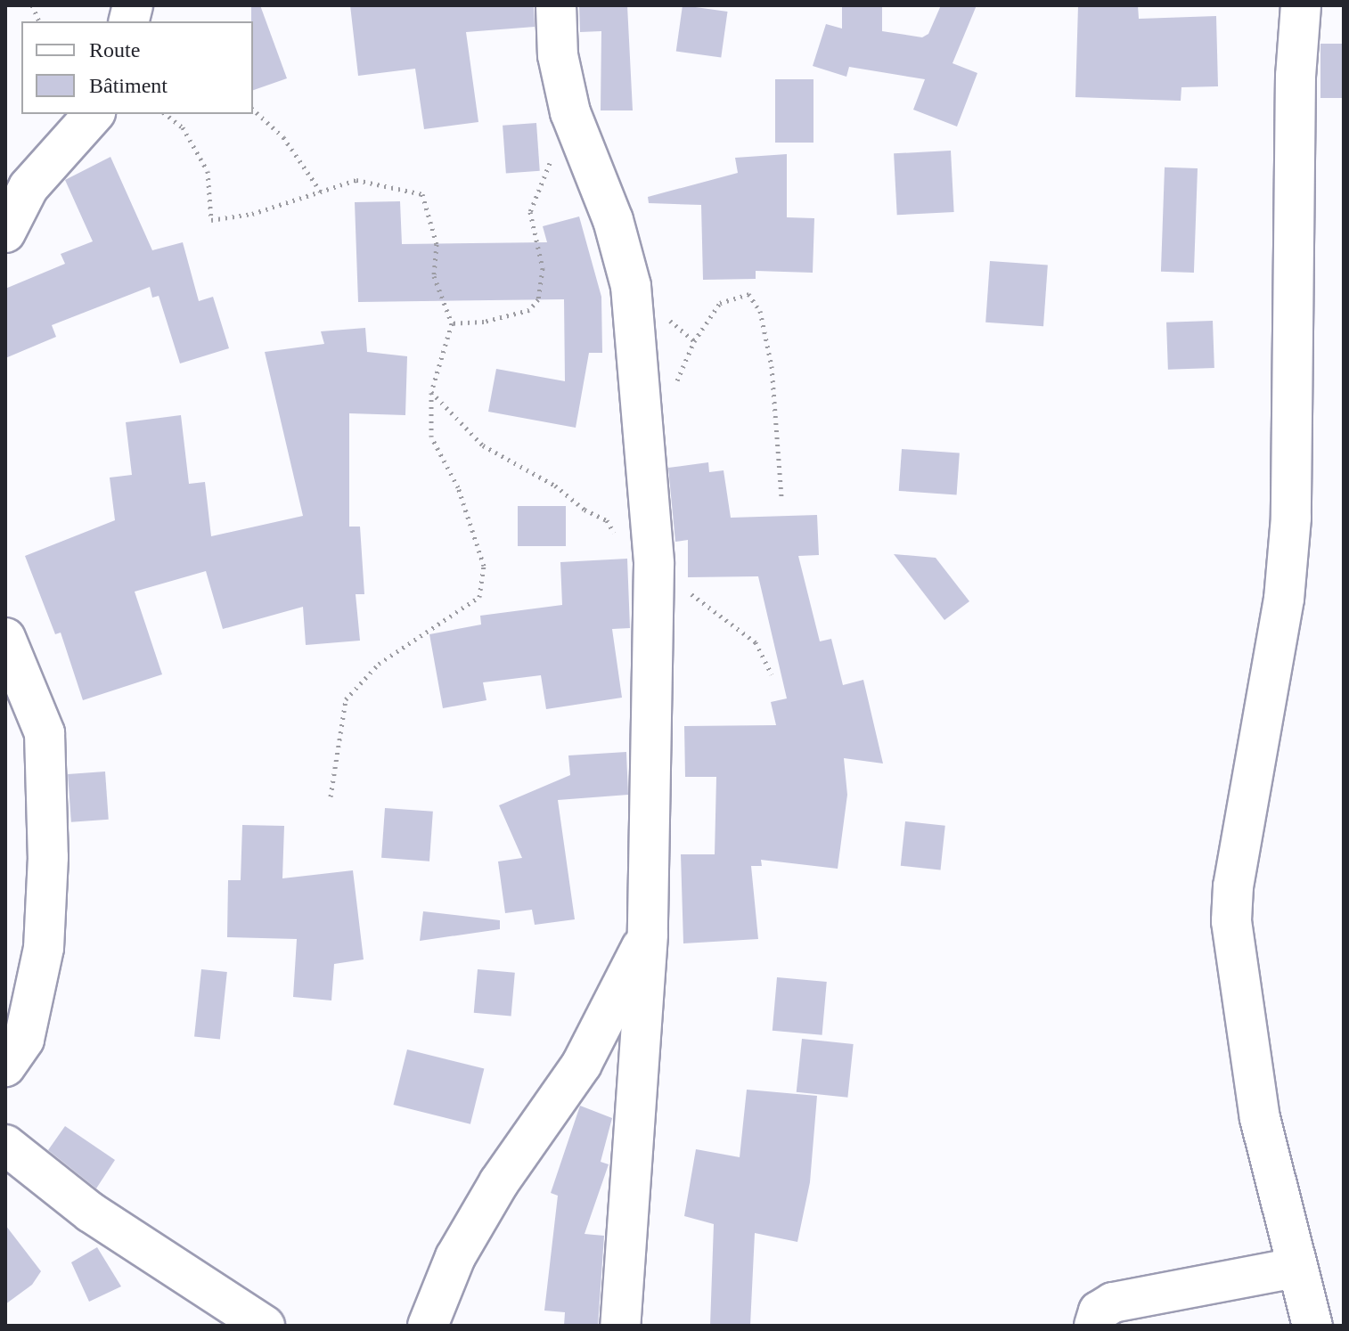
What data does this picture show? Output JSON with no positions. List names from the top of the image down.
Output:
{
  "legend": ["Route", "Bâtiment"]
}
